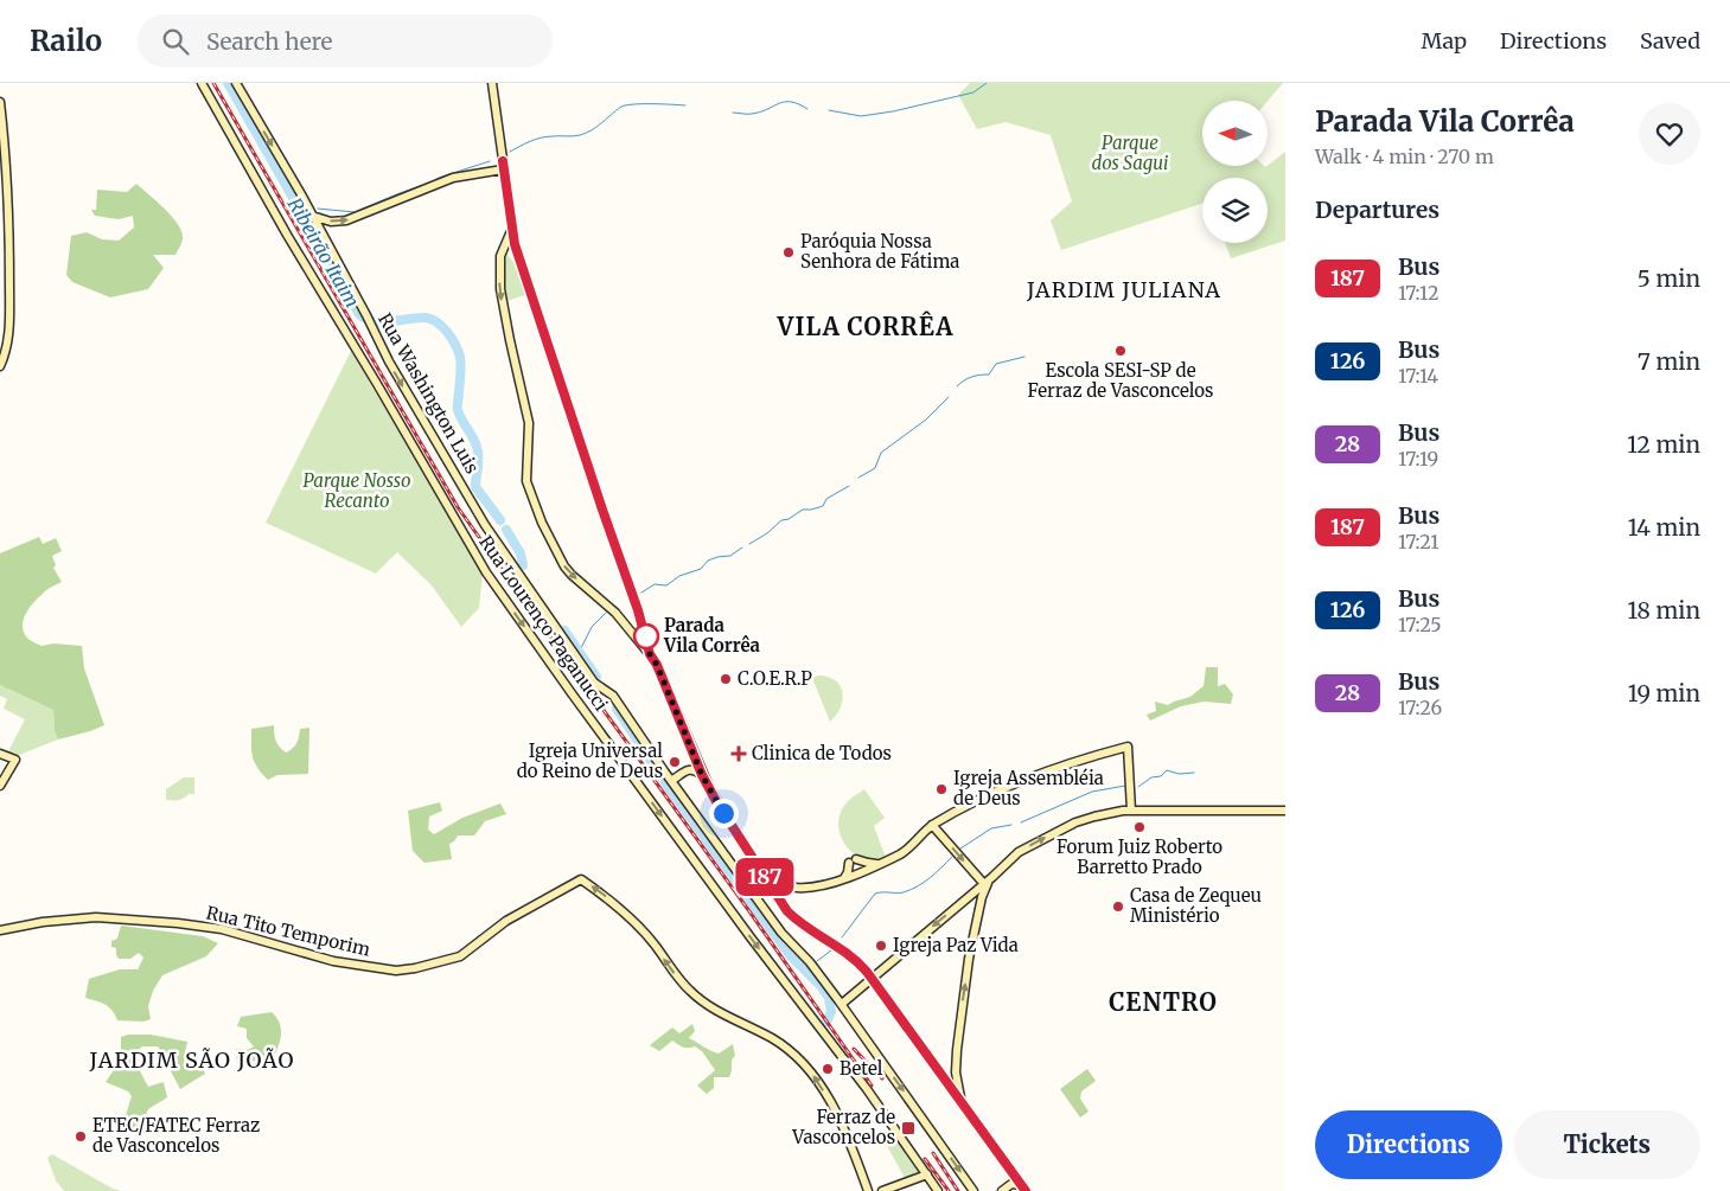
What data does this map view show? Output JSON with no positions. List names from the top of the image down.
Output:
{
  "streets": {
    "main road": ["Rua Washington Luis", "Rua Lourenço Paganucci", "Rua Tito Temporim"]
  },
  "one_way": ["Rua Lourenço Paganucci", "Rua Tito Temporim"],
  "districts": [
    "JARDIM JULIANA",
    "VILA CORRÊA",
    "CENTRO",
    "JARDIM SÃO JOÃO"
  ],
  "water": ["Ribeirão Itaim"],
  "parks": ["Parque dos Sagui", "Parque Nosso Recanto"],
  "places": {
    "other": [
      "Paróquia Nossa Senhora de Fátima",
      "Escola SESI-SP de Ferraz de Vasconcelos",
      "Parada Vila Corrêa",
      "C.O.E.R.P",
      "Igreja Universal do Reino de Deus",
      "Igreja Assembléia de Deus",
      "Forum Juiz Roberto Barretto Prado",
      "Casa de Zequeu Ministério",
      "Igreja Paz Vida",
      "Betel",
      "ETEC/FATEC Ferraz de Vasconcelos"
    ],
    "health": ["Clinica de Todos"],
    "transit": ["Ferraz de Vasconcelos"]
  },
  "lines": ["bus line 187"],
  "north": "left",
  "page": {
    "header": "Railo",
    "search": "Search here",
    "nav": ["Map", "Directions", "Saved"],
    "on_map": "187",
    "heading": [
      ["Parada Vila Corrêa", "Walk · 4 min · 270 m"],
      "Departures"
    ],
    "list": [
      {
        "mark": "187",
        "name": "Bus",
        "note": "17:12",
        "value": "5 min"
      },
      {
        "mark": "126",
        "name": "Bus",
        "note": "17:14",
        "value": "7 min"
      },
      {
        "mark": "28",
        "name": "Bus",
        "note": "17:19",
        "value": "12 min"
      },
      {
        "mark": "187",
        "name": "Bus",
        "note": "17:21",
        "value": "14 min"
      },
      {
        "mark": "126",
        "name": "Bus",
        "note": "17:25",
        "value": "18 min"
      },
      {
        "mark": "28",
        "name": "Bus",
        "note": "17:26",
        "value": "19 min"
      }
    ],
    "buttons": ["Directions", "Tickets"]
  }
}
